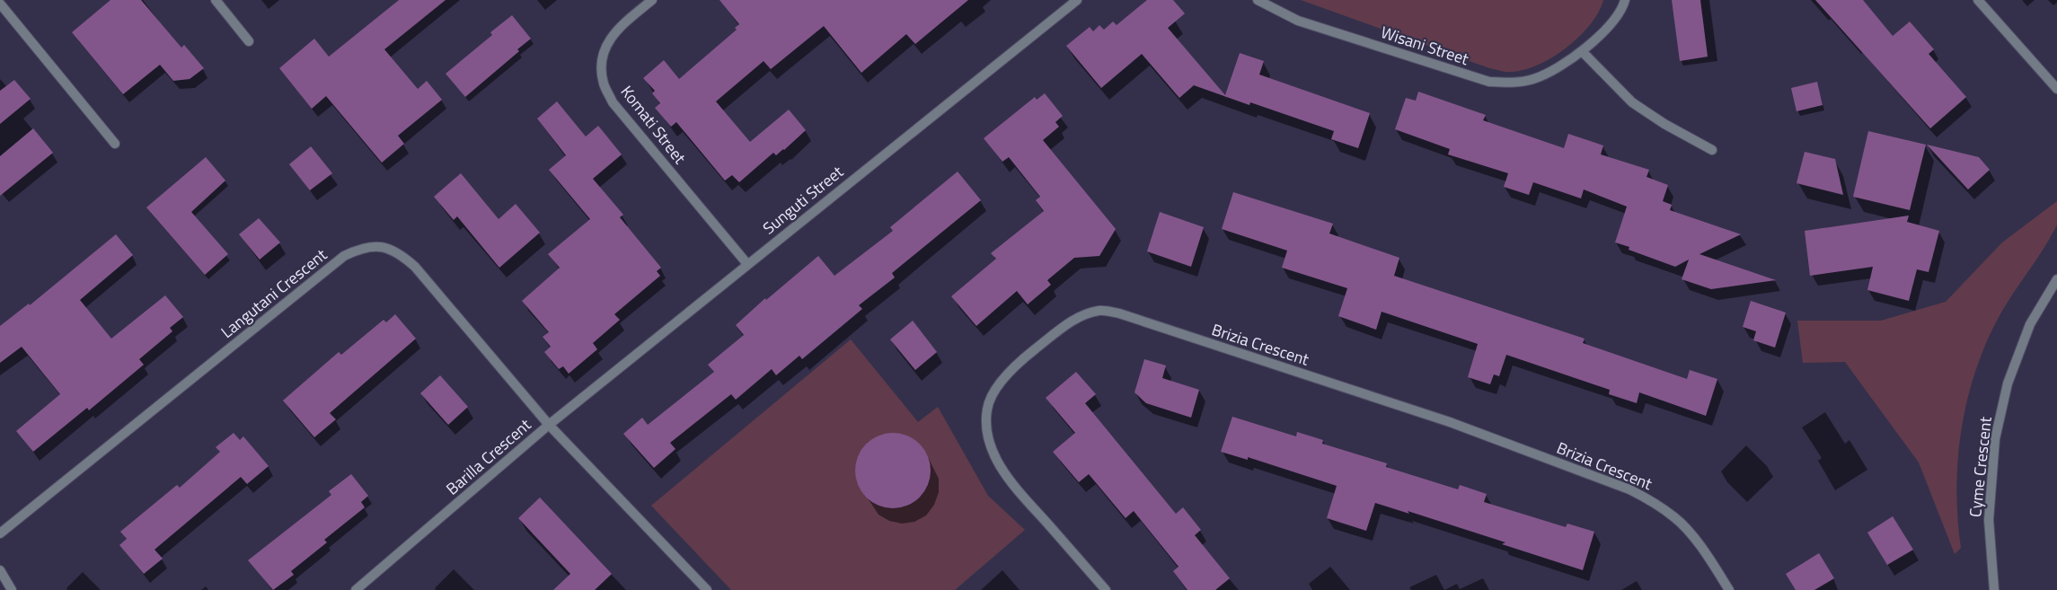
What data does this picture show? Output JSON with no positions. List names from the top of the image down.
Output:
{
  "streets": {
    "street": [
      "Wisani Street",
      "Komati Street",
      "Sunguti Street",
      "Langutani Crescent",
      "Brizia Crescent",
      "Barilla Crescent",
      "Cyme Crescent"
    ]
  },
  "crossings": [
    ["Komati Street", "Sunguti Street"],
    ["Sunguti Street", "Langutani Crescent"],
    ["Sunguti Street", "Barilla Crescent"],
    ["Langutani Crescent", "Barilla Crescent"]
  ]
}
